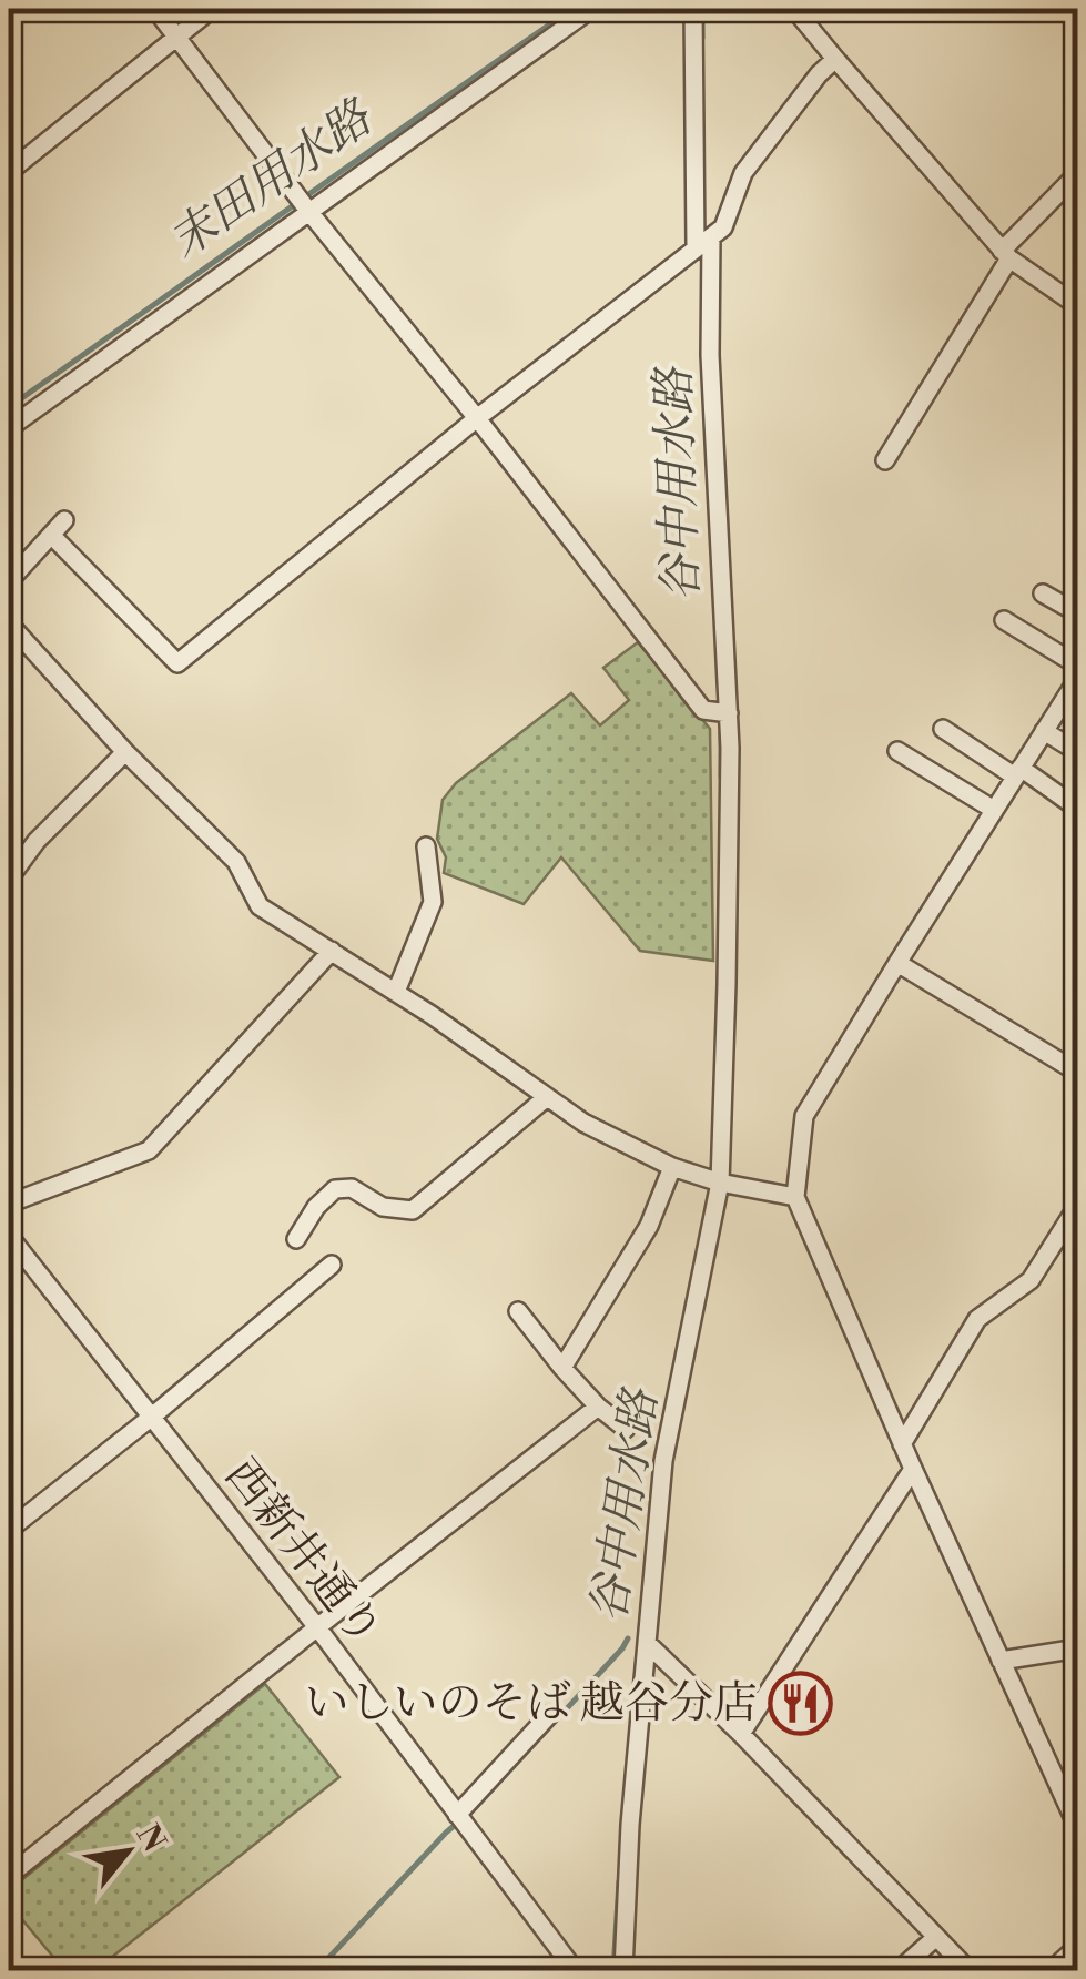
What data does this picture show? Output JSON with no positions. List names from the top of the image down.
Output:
{
  "streets": {
    "street": ["西新井通り"]
  },
  "water": ["末田用水路", "谷中用水路"],
  "places": {
    "restaurant": ["いしいのそば 越谷分店"]
  },
  "north": "top right"
}
